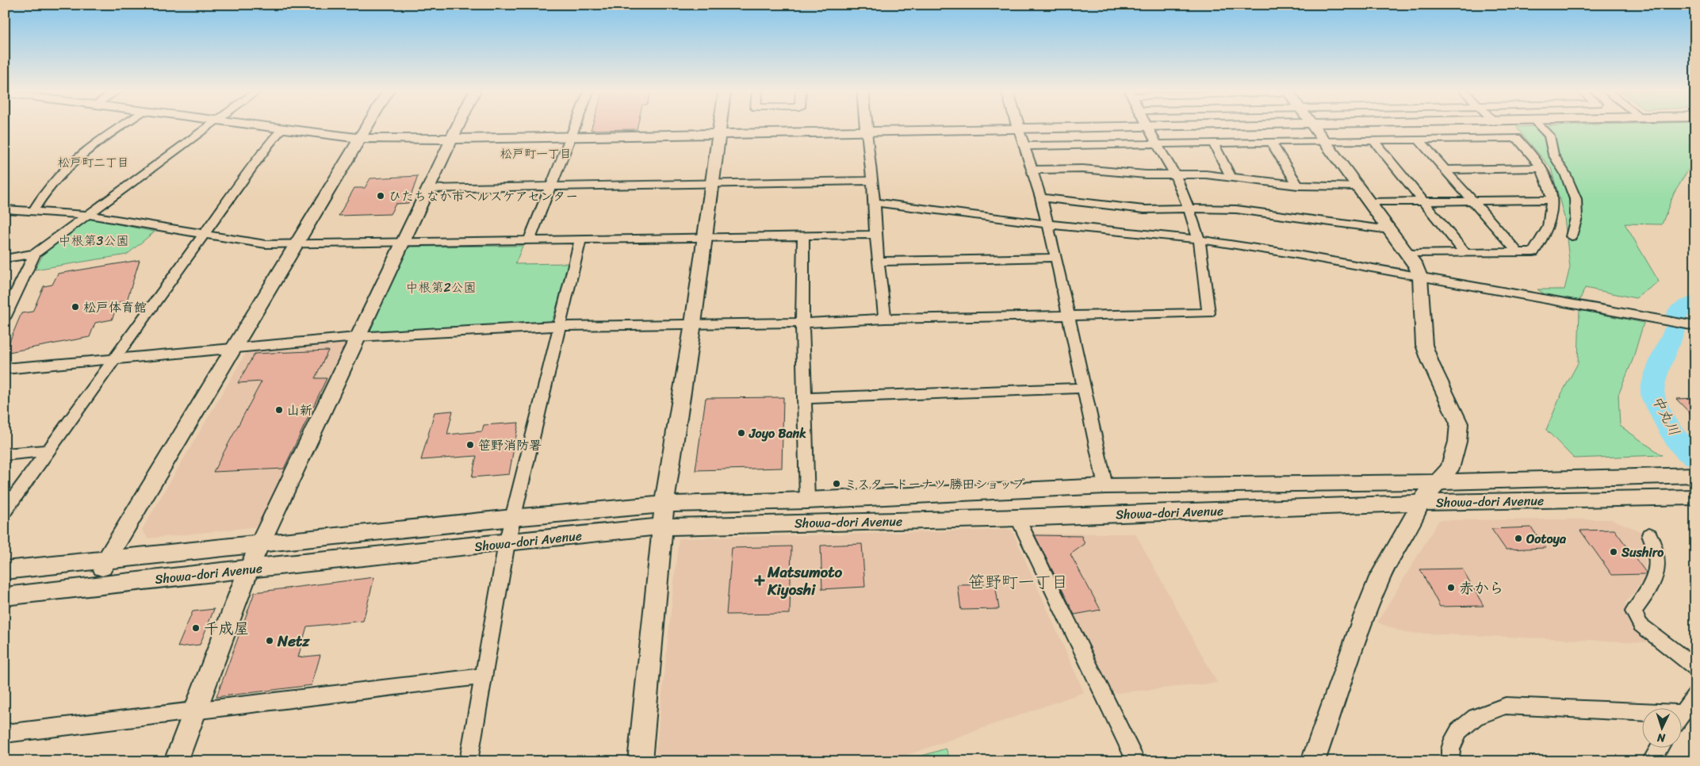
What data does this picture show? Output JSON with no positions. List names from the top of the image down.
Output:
{
  "streets": {
    "street": ["Showa-dori Avenue"]
  },
  "districts": ["松戸町一丁目", "松戸町二丁目", "笹野町一丁目"],
  "water": ["中丸川"],
  "parks": ["中根第3公園", "中根第2公園"],
  "places": {
    "other": [
      "ひたちなか市ヘルスケアセンター",
      "松戸体育館",
      "山新",
      "Joyo Bank",
      "笹野消防署",
      "ミスタードーナツ 勝田ショップ",
      "Ootoya",
      "Sushiro",
      "赤から",
      "千成屋",
      "Netz"
    ],
    "health": ["Matsumoto Kiyoshi"]
  },
  "north": "bottom"
}
